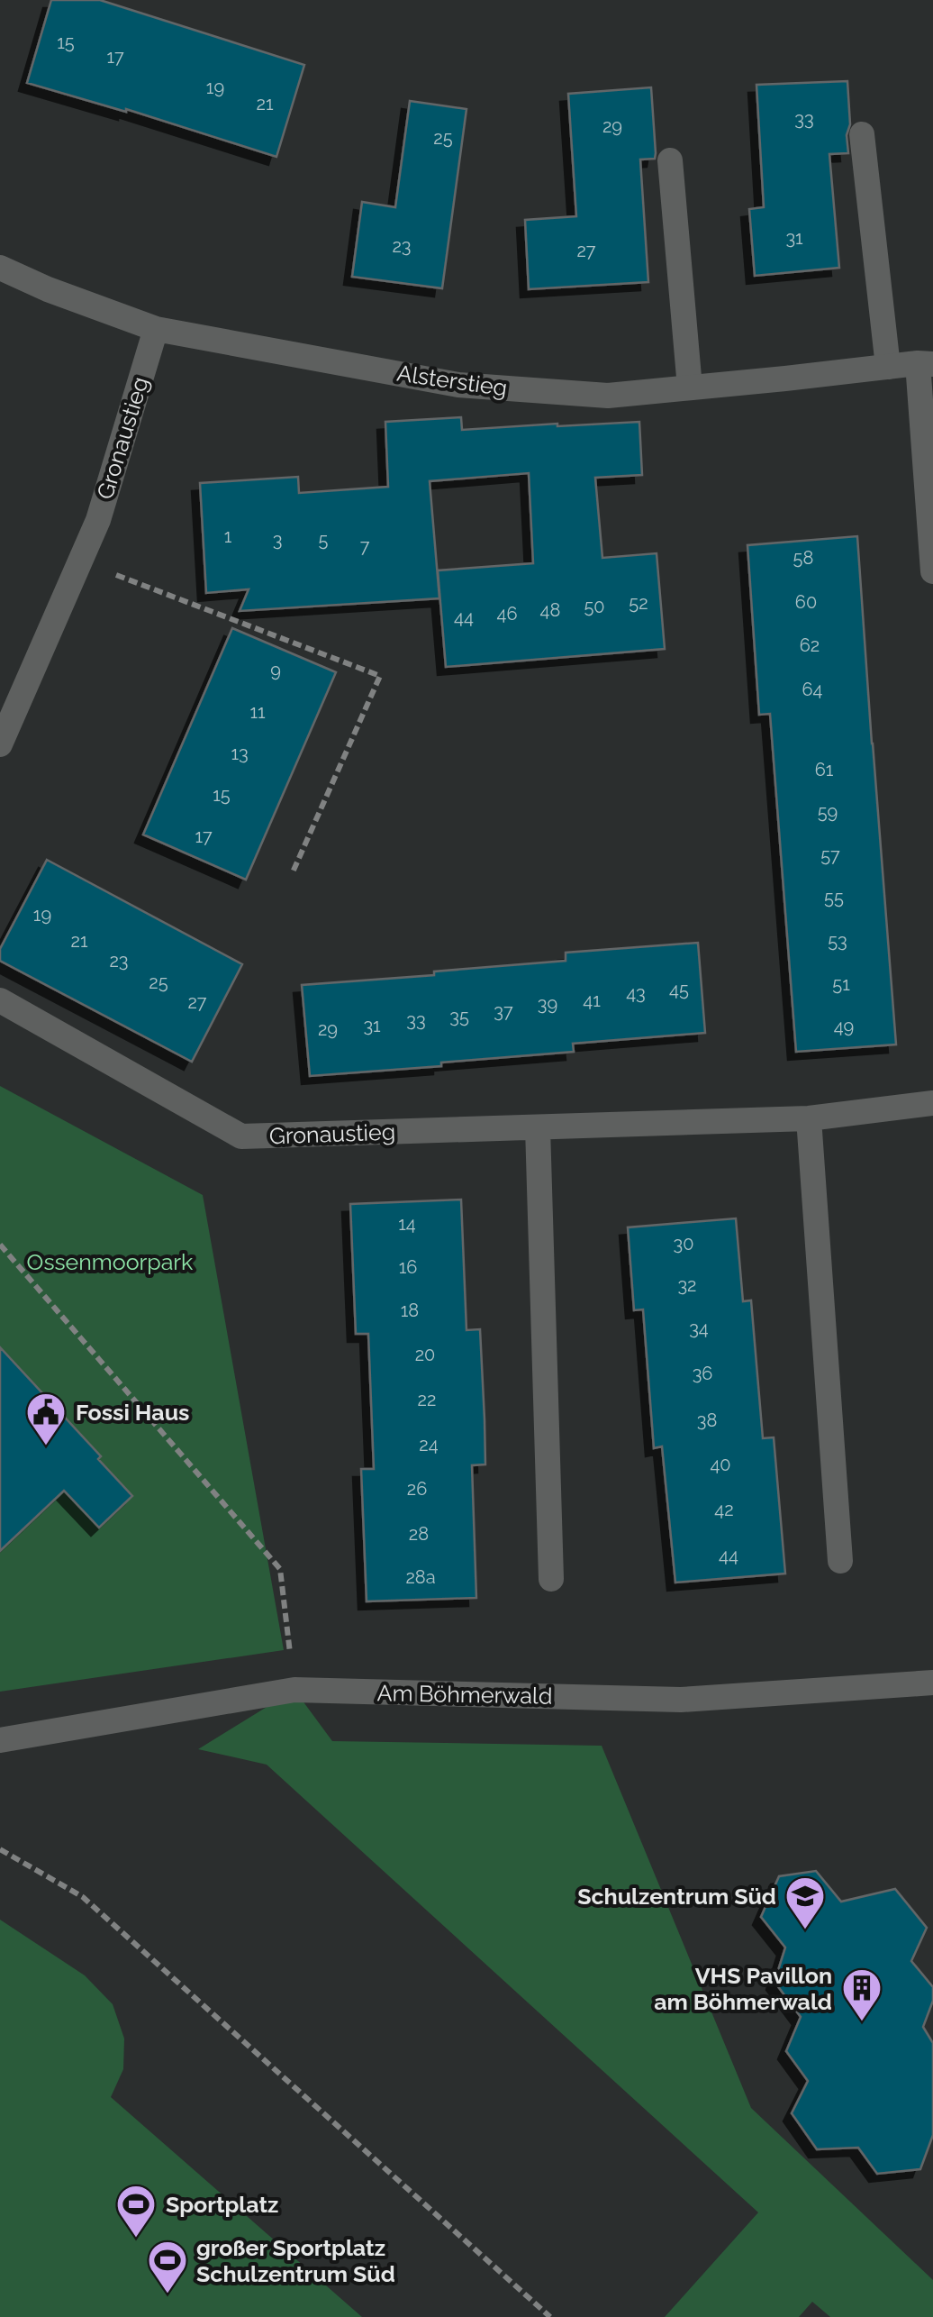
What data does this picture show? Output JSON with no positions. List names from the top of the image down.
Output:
{
  "streets": {
    "street": ["Alsterstieg", "Gronaustieg", "Am Böhmerwald"]
  },
  "crossings": [
    ["Alsterstieg", "Gronaustieg"]
  ],
  "parks": ["Ossenmoorpark"],
  "places": {
    "public building": ["Fossi Haus"],
    "school or university": ["Schulzentrum Süd"],
    "building": ["VHS Pavillon am Böhmerwald"],
    "sports": ["Sportplatz", "großer Sportplatz Schulzentrum Süd"]
  },
  "house_numbers": [
    "15",
    "17",
    "19",
    "21",
    "33",
    "29",
    "25",
    "31",
    "23",
    "27",
    "1",
    "3",
    "5",
    "7",
    "58",
    "60",
    "52",
    "50",
    "48",
    "46",
    "44",
    "62",
    "9",
    "64",
    "11",
    "13",
    "61",
    "15",
    "59",
    "17",
    "57",
    "55",
    "19",
    "21",
    "53",
    "23",
    "25",
    "51",
    "45",
    "43",
    "41",
    "27",
    "39",
    "37",
    "35",
    "33",
    "31",
    "49",
    "29",
    "14",
    "30",
    "16",
    "32",
    "18",
    "34",
    "20",
    "36",
    "22",
    "38",
    "24",
    "40",
    "26",
    "42",
    "28",
    "44",
    "28a"
  ]
}
